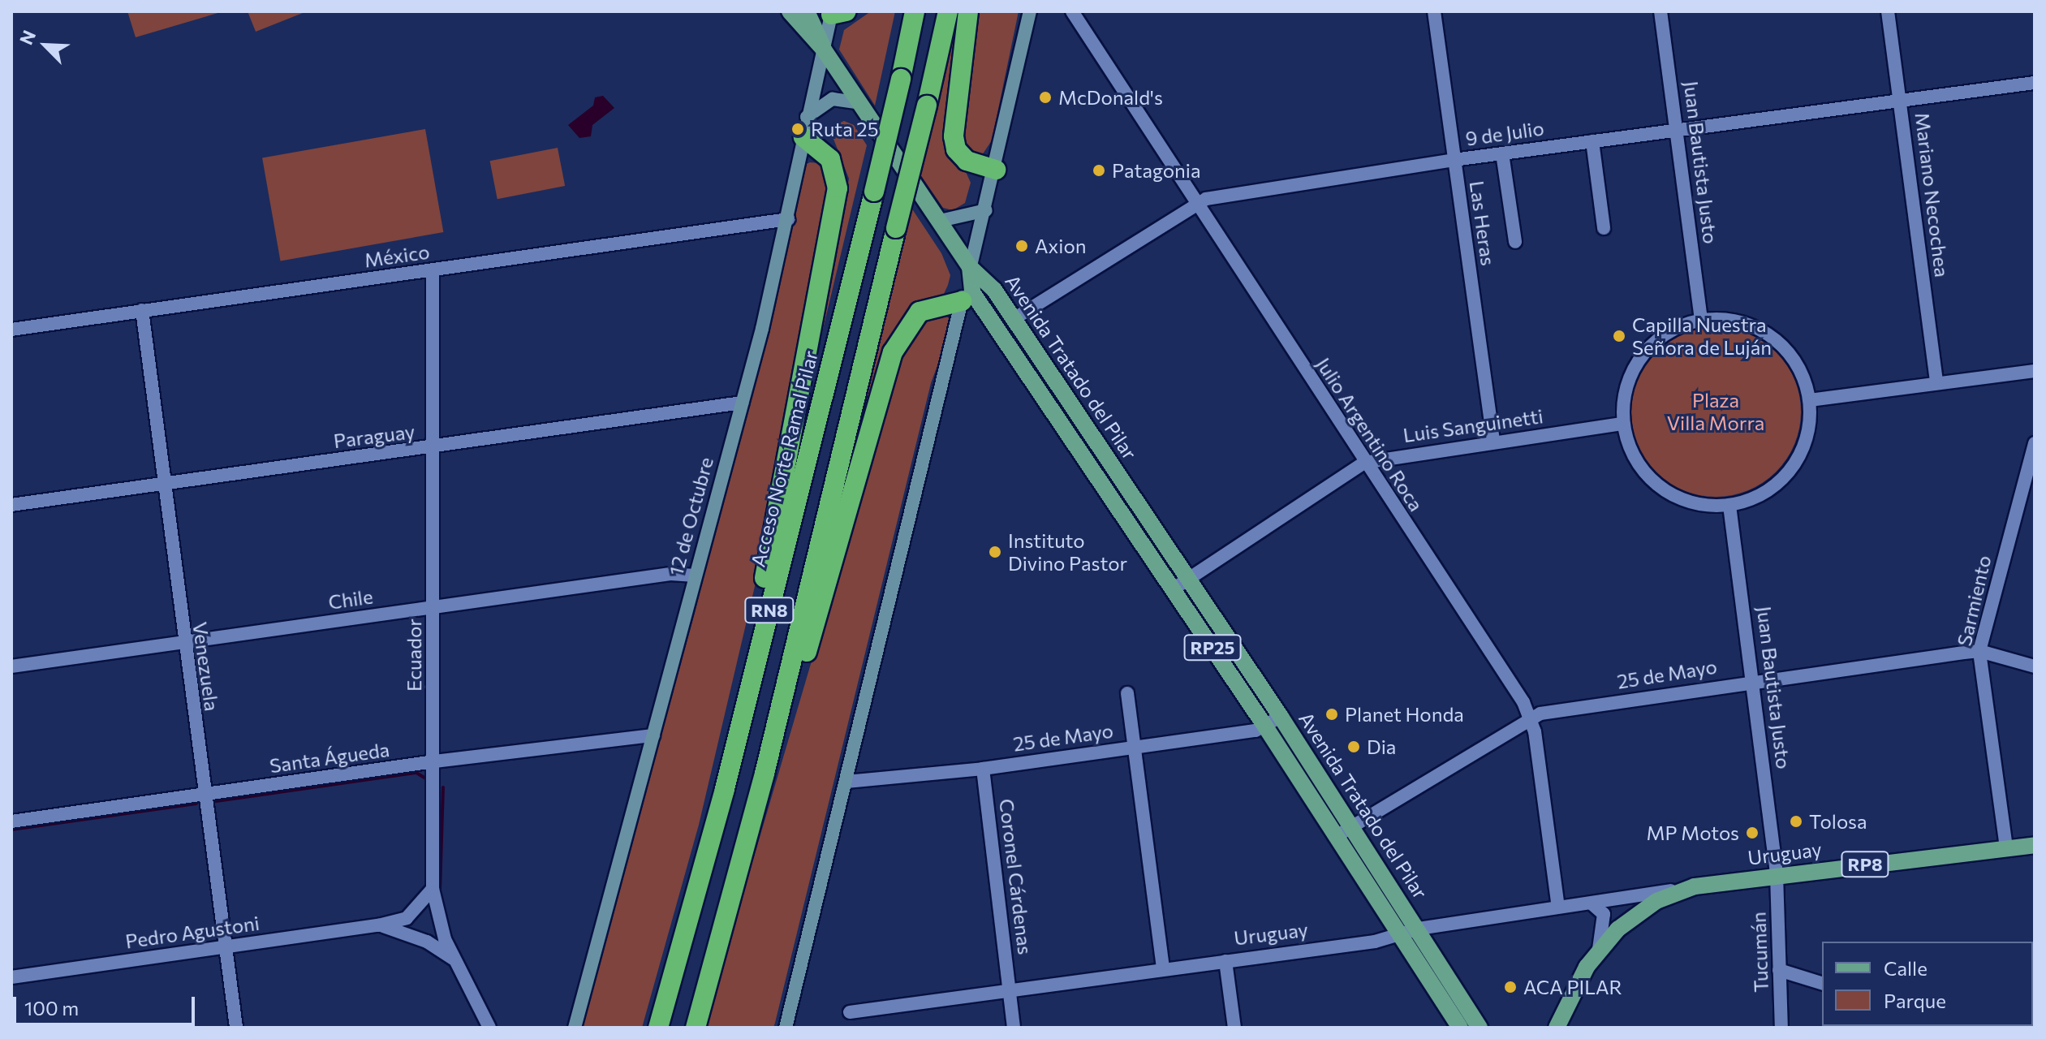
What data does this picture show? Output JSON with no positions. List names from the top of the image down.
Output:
{
  "streets": {
    "highway": ["Acceso Norte Ramal Pilar", "RN8"],
    "main road": [
      "Avenida Tratado del Pilar",
      "RP25",
      "Uruguay",
      "RP8"
    ],
    "street": [
      "9 de Julio",
      "Juan Bautista Justo",
      "Mariano Necochea",
      "Las Heras",
      "México",
      "Luis Sanguinetti",
      "Julio Argentino Roca",
      "Paraguay",
      "12 de Octubre",
      "Chile",
      "Sarmiento",
      "Ecuador",
      "Venezuela",
      "25 de Mayo",
      "Santa Águeda",
      "Coronel Cárdenas",
      "Pedro Agustoni",
      "Tucumán"
    ]
  },
  "crossings": [
    ["9 de Julio", "Juan Bautista Justo"],
    ["9 de Julio", "Mariano Necochea"],
    ["9 de Julio", "Las Heras"],
    ["9 de Julio", "Avenida Tratado del Pilar"],
    ["9 de Julio", "Julio Argentino Roca"],
    ["Juan Bautista Justo", "Luis Sanguinetti"],
    ["Juan Bautista Justo", "25 de Mayo"],
    ["Juan Bautista Justo", "Uruguay"],
    ["Juan Bautista Justo", "Tucumán"],
    ["Las Heras", "Luis Sanguinetti"],
    ["México", "12 de Octubre"],
    ["México", "Ecuador"],
    ["México", "Venezuela"],
    ["Avenida Tratado del Pilar", "Luis Sanguinetti"],
    ["Avenida Tratado del Pilar", "RP25"],
    ["Avenida Tratado del Pilar", "25 de Mayo"],
    ["Avenida Tratado del Pilar", "Uruguay"],
    ["Luis Sanguinetti", "Julio Argentino Roca"],
    ["Julio Argentino Roca", "25 de Mayo"],
    ["Julio Argentino Roca", "Uruguay"],
    ["Paraguay", "12 de Octubre"],
    ["Paraguay", "Ecuador"],
    ["Paraguay", "Venezuela"],
    ["12 de Octubre", "Chile"],
    ["12 de Octubre", "RP25"],
    ["12 de Octubre", "Santa Águeda"],
    ["Chile", "Ecuador"],
    ["Chile", "Venezuela"],
    ["Sarmiento", "25 de Mayo"],
    ["Sarmiento", "Uruguay"],
    ["Ecuador", "Santa Águeda"],
    ["Ecuador", "Pedro Agustoni"],
    ["Venezuela", "Santa Águeda"],
    ["Venezuela", "Pedro Agustoni"],
    ["25 de Mayo", "Coronel Cárdenas"],
    ["Uruguay", "RP8"],
    ["Uruguay", "Coronel Cárdenas"],
    ["Uruguay", "Tucumán"]
  ],
  "parks": ["Plaza Villa Morra"],
  "places": [
    "McDonald's",
    "Ruta 25",
    "Patagonia",
    "Axion",
    "Capilla Nuestra Señora de Luján",
    "Instituto Divino Pastor",
    "Planet Honda",
    "Dia",
    "Tolosa",
    "MP Motos",
    "ACA PILAR"
  ],
  "legend": ["Calle", "Parque"],
  "scale_bar": "100 m",
  "north": "top left"
}
